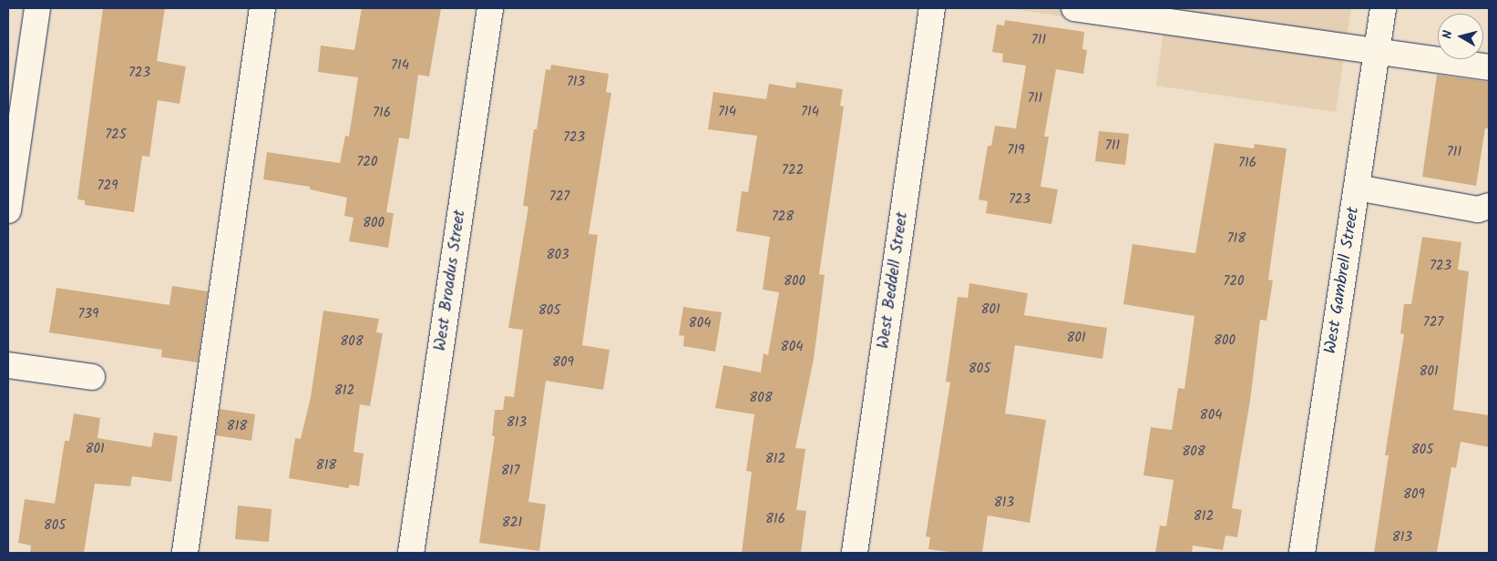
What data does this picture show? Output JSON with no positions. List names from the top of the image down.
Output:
{
  "streets": {
    "street": ["West Broadus Street", "West Beddell Street", "West Gambrell Street"]
  },
  "house_numbers": [
    "711",
    "714",
    "723",
    "713",
    "711",
    "714",
    "714",
    "716",
    "725",
    "723",
    "711",
    "719",
    "711",
    "720",
    "716",
    "722",
    "729",
    "727",
    "723",
    "728",
    "800",
    "718",
    "803",
    "723",
    "800",
    "720",
    "801",
    "805",
    "739",
    "727",
    "804",
    "801",
    "800",
    "808",
    "804",
    "809",
    "805",
    "801",
    "812",
    "808",
    "804",
    "813",
    "818",
    "801",
    "805",
    "808",
    "812",
    "818",
    "817",
    "809",
    "813",
    "812",
    "816",
    "821",
    "805",
    "813"
  ],
  "north": "left"
}
